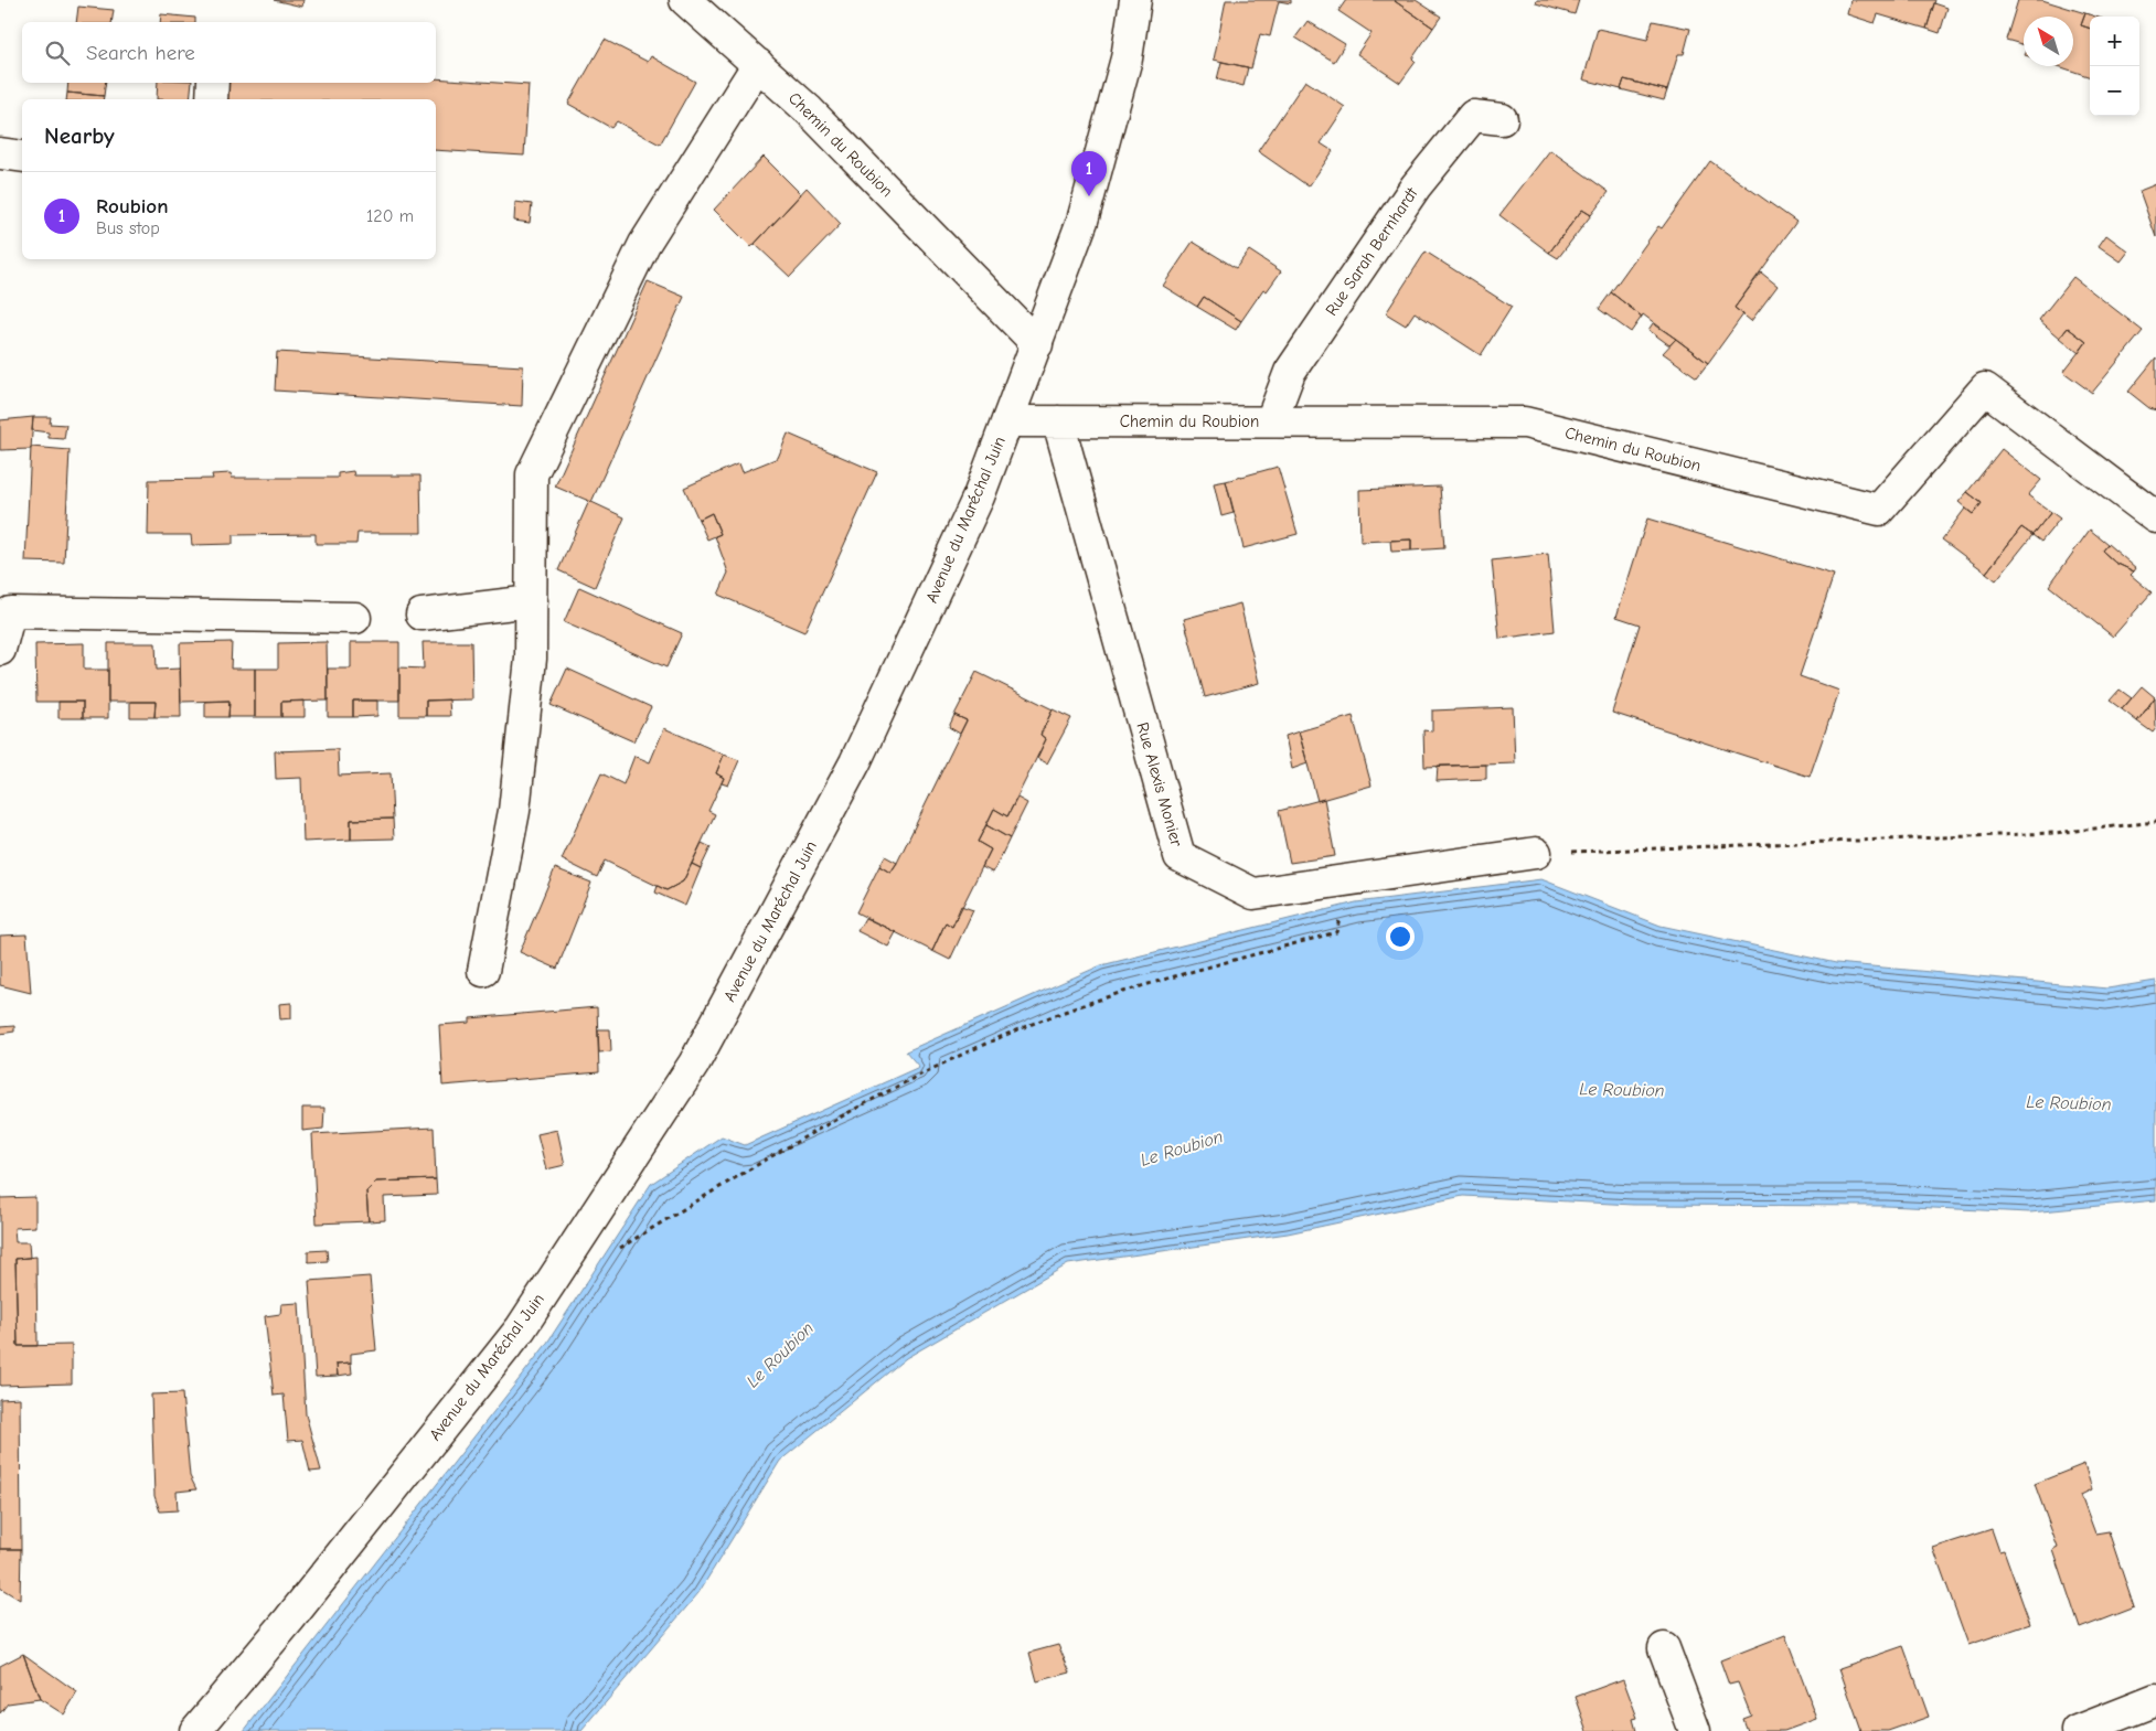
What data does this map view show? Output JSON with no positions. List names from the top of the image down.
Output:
{
  "streets": {
    "street": [
      "Chemin du Roubion",
      "Rue Sarah Bernhardt",
      "Avenue du Maréchal Juin",
      "Rue Alexis Monier"
    ]
  },
  "crossings": [
    ["Chemin du Roubion", "Rue Sarah Bernhardt"],
    ["Chemin du Roubion", "Avenue du Maréchal Juin"],
    ["Chemin du Roubion", "Rue Alexis Monier"]
  ],
  "water": ["Le Roubion"],
  "north": "top left",
  "page": {
    "map_buttons": ["+", "−"],
    "search": "Search here",
    "heading": "Nearby",
    "pins": "1",
    "list": [
      {
        "mark": "1",
        "name": "Roubion",
        "note": "Bus stop",
        "value": "120 m"
      }
    ]
  }
}
